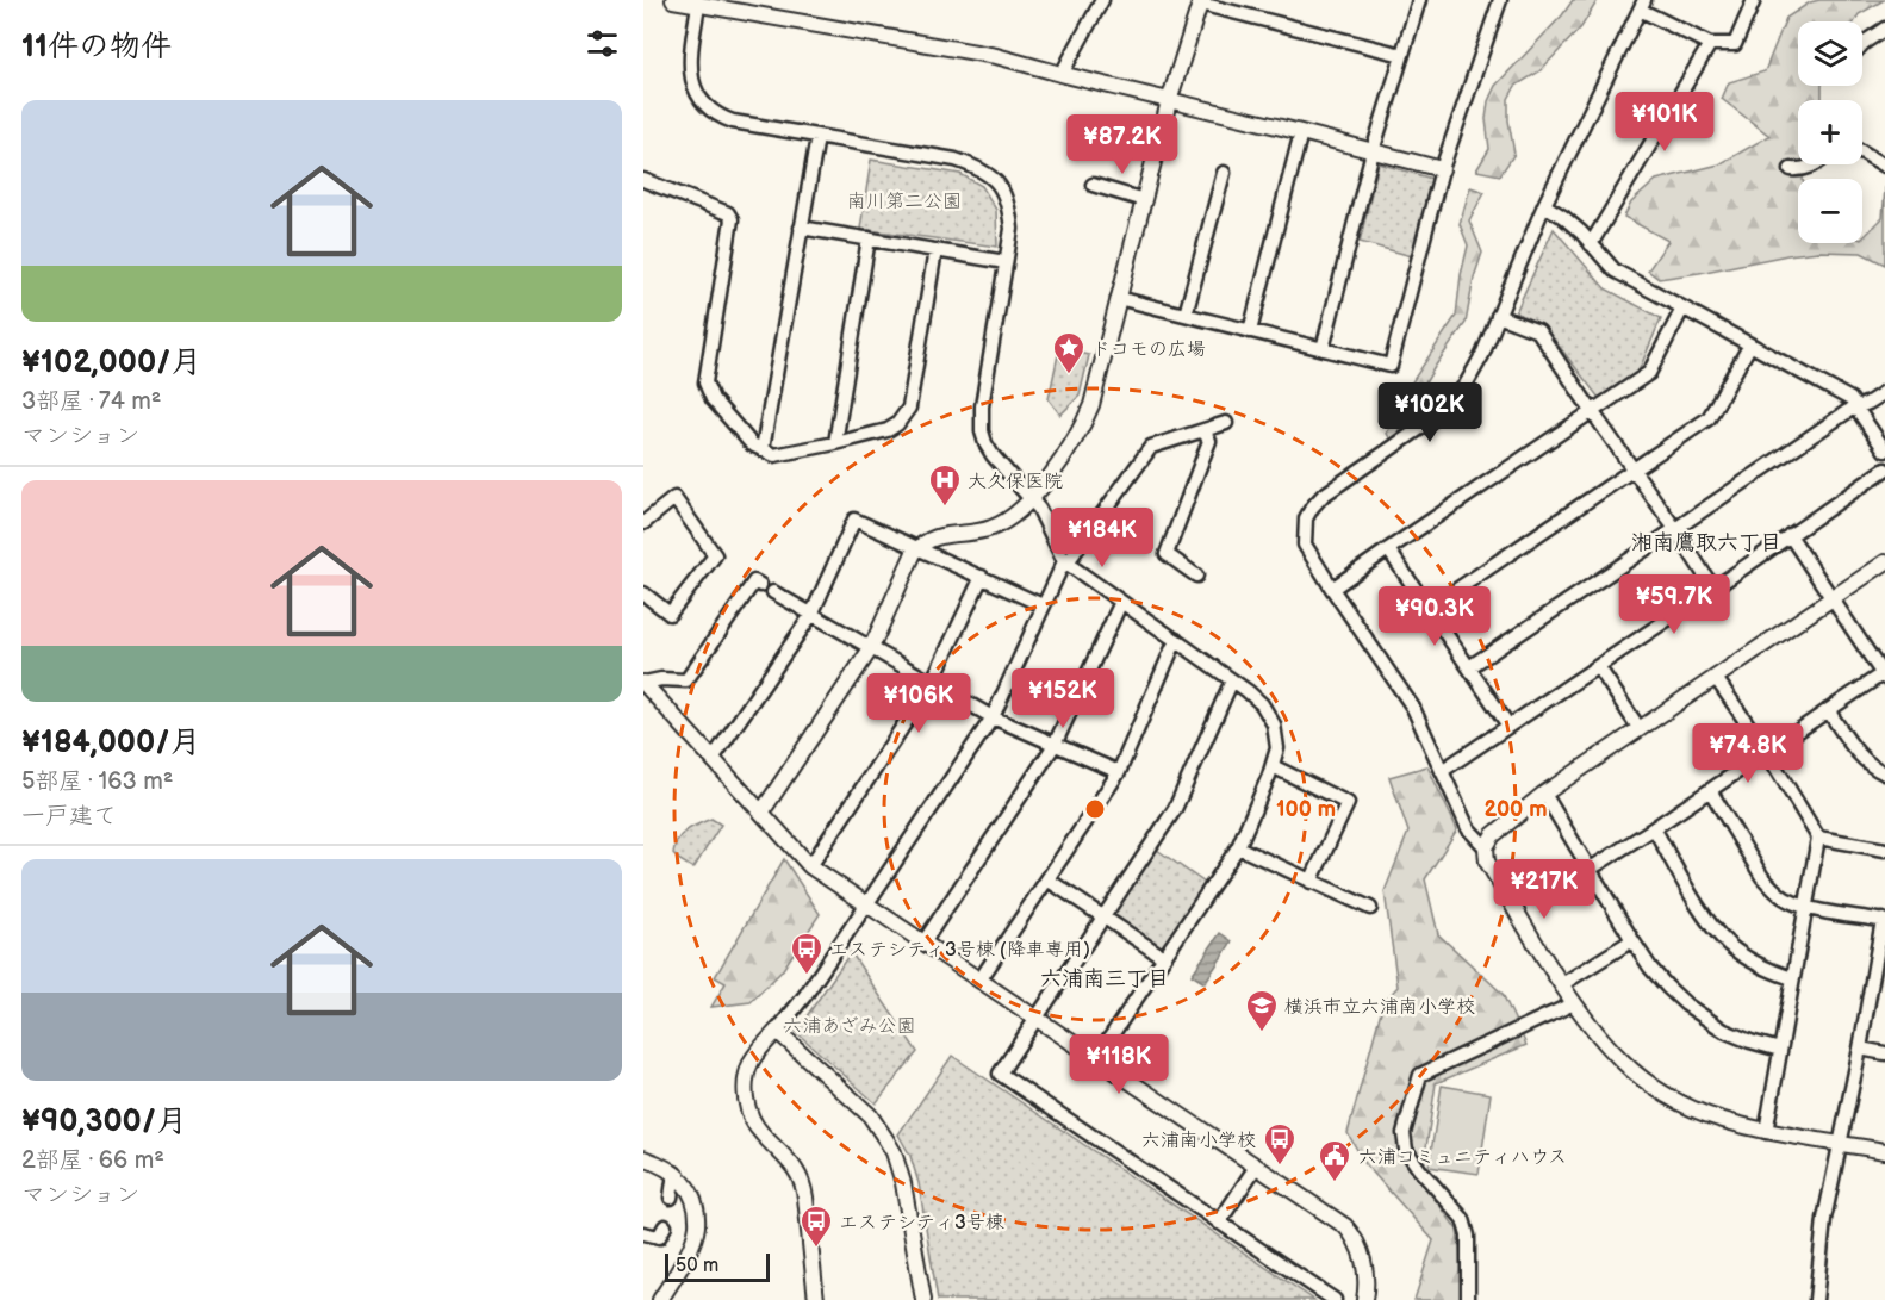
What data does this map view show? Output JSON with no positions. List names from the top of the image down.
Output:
{
  "districts": ["湘南鷹取六丁目", "六浦南三丁目"],
  "parks": ["南川第二公園", "六浦あざみ公園"],
  "places": {
    "place": ["ドコモの広場"],
    "hospital": ["大久保医院"],
    "bus stop": ["エステシティ3号棟 (降車専用)", "六浦南小学校", "エステシティ3号棟"],
    "school or university": ["横浜市立六浦南小学校"],
    "public building": ["六浦コミュニティハウス"]
  },
  "scale_bar": "50 m",
  "page": {
    "heading": "11件の物件",
    "map_buttons": ["+", "−"],
    "list": [
      {
        "name": "¥102,000/月",
        "note": "3部屋 · 74 m² · マンション"
      },
      {
        "name": "¥184,000/月",
        "note": "5部屋 · 163 m² · 一戸建て"
      },
      {
        "name": "¥90,300/月",
        "note": "2部屋 · 66 m² · マンション"
      }
    ],
    "price": [
      "¥101K",
      "¥87.2K",
      "¥102K",
      "¥184K",
      "¥59.7K",
      "¥90.3K",
      "¥152K",
      "¥106K",
      "¥74.8K",
      "¥217K",
      "¥118K"
    ],
    "scale": "50 m"
  },
  "rings": ["100 m", "200 m"]
}
